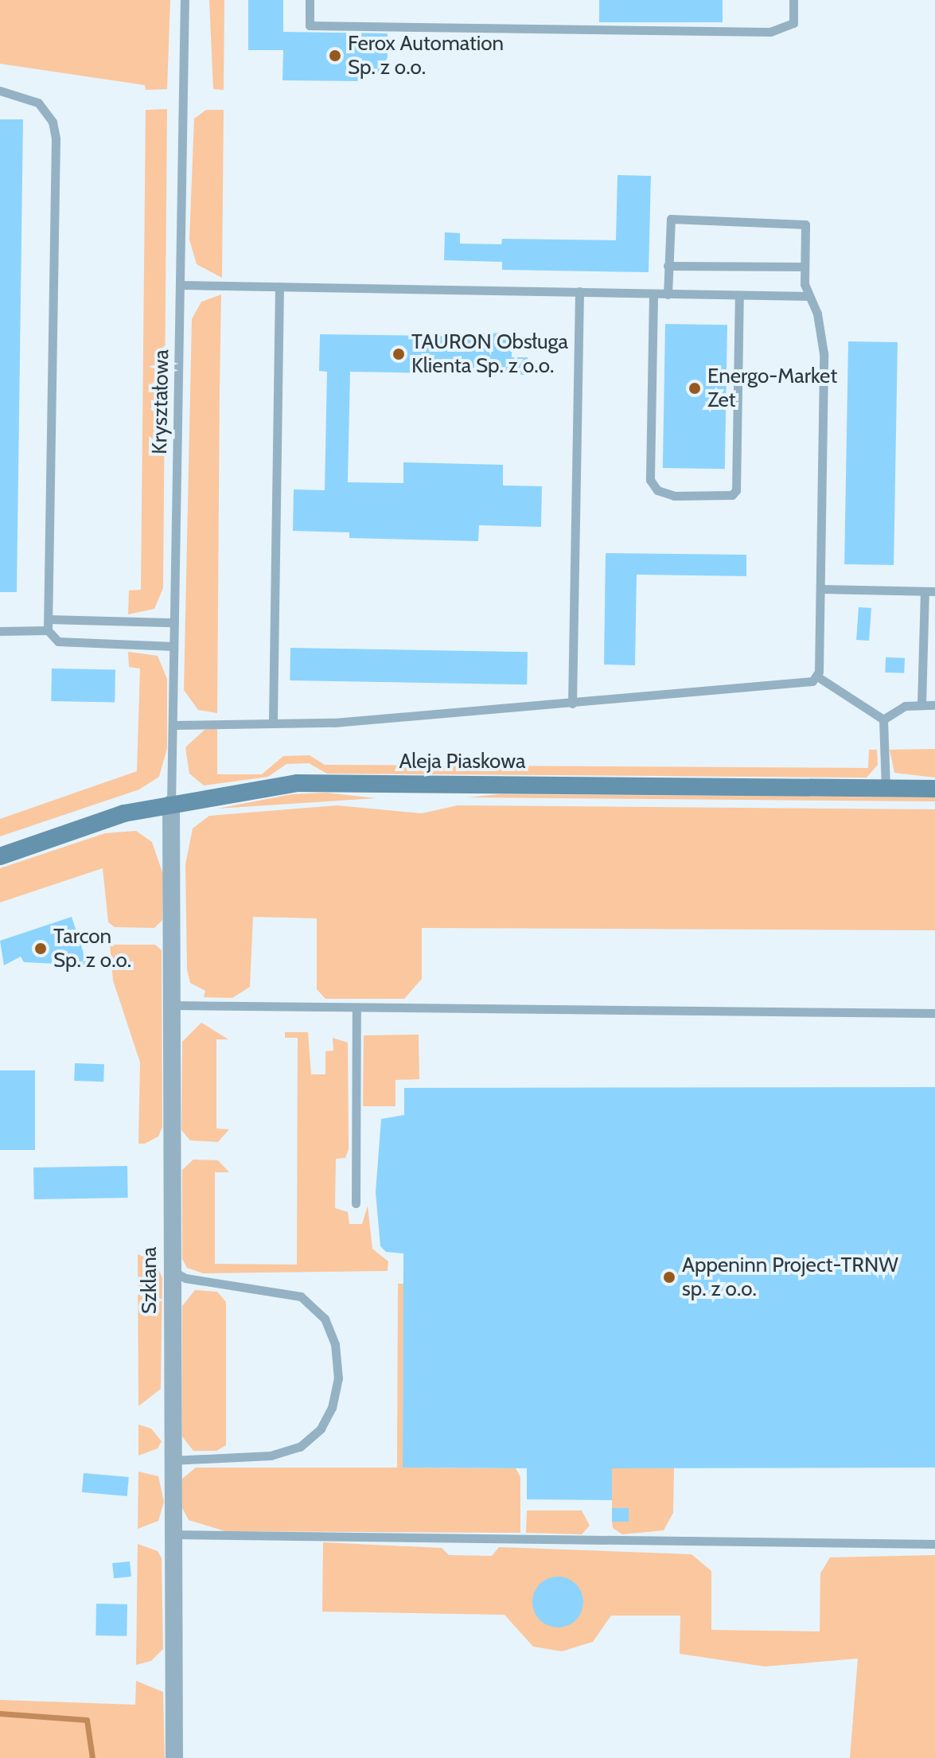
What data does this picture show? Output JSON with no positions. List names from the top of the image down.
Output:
{
  "streets": {
    "main road": ["Aleja Piaskowa"],
    "street": ["Szklana"],
    "lane": ["Kryształowa"]
  },
  "crossings": [
    ["Kryształowa", "Aleja Piaskowa"],
    ["Kryształowa", "Szklana"],
    ["Aleja Piaskowa", "Szklana"]
  ],
  "places": [
    "Ferox Automation Sp. z o.o.",
    "TAURON Obsługa Klienta Sp. z o.o.",
    "Energo-Market Zet",
    "Tarcon Sp. z o.o.",
    "Appeninn Project-TRNW sp. z o.o."
  ]
}
